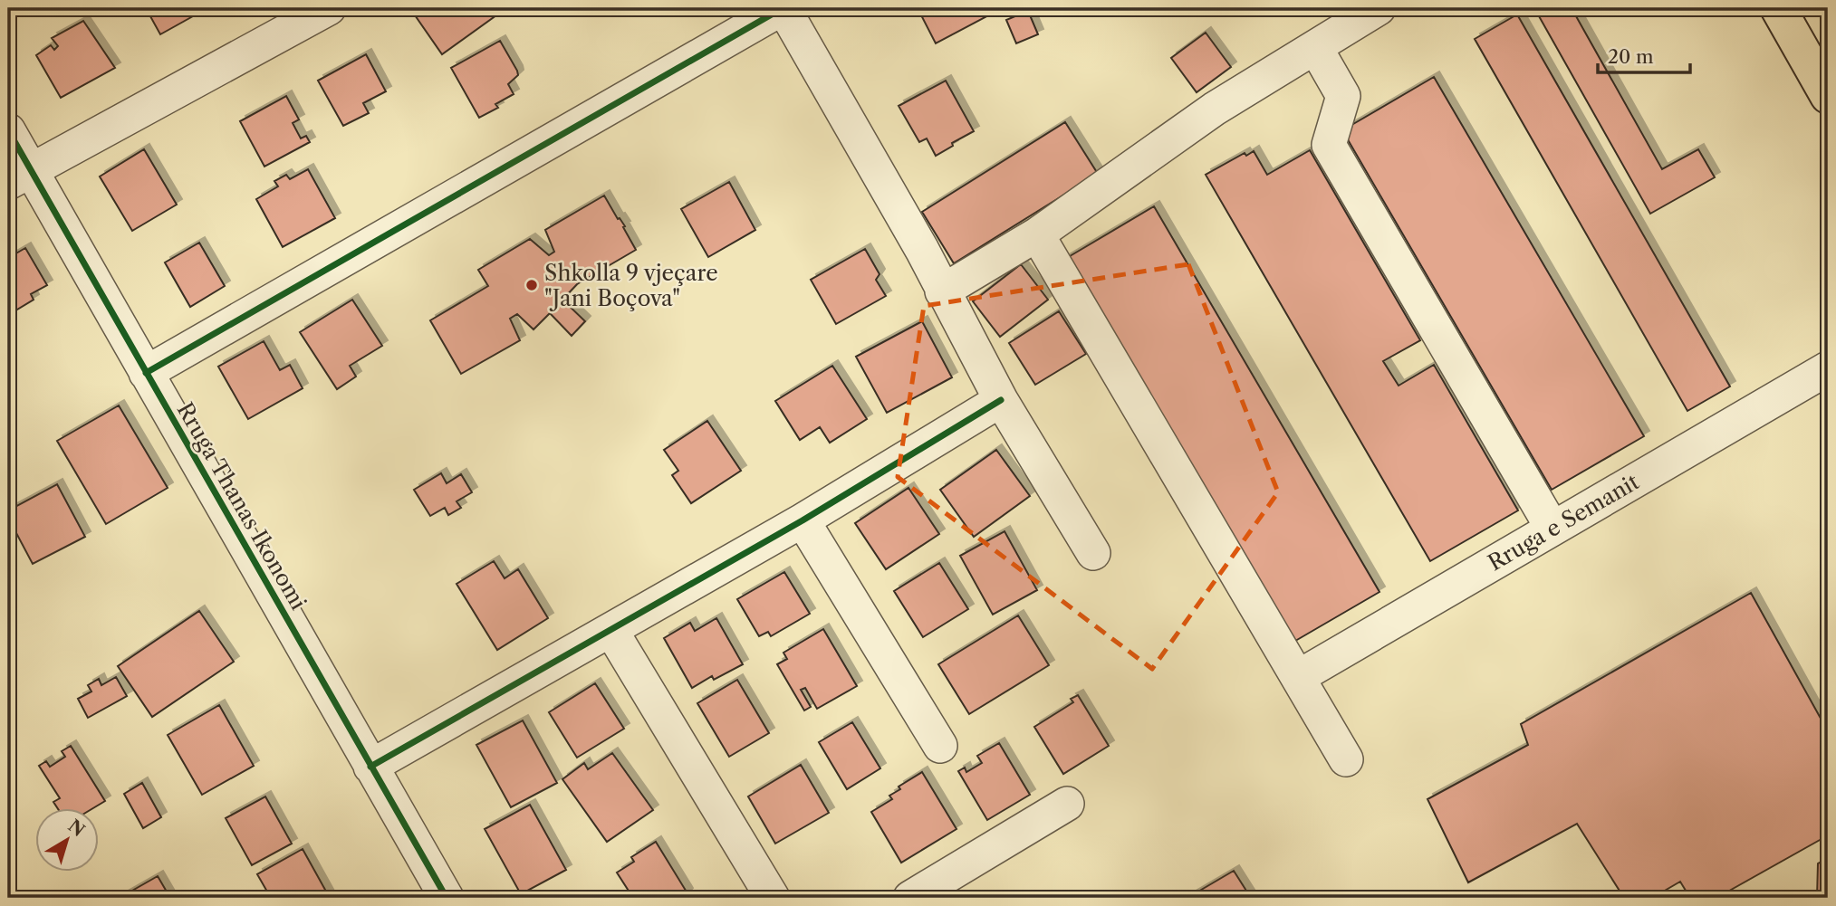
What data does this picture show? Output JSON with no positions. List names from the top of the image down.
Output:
{
  "streets": {
    "street": ["Rruga Thanas Ikonomi", "Rruga e Semanit"]
  },
  "places": ["Shkolla 9 vjeçare \"Jani Boçova\""],
  "scale_bar": "20 m",
  "north": "top right"
}
